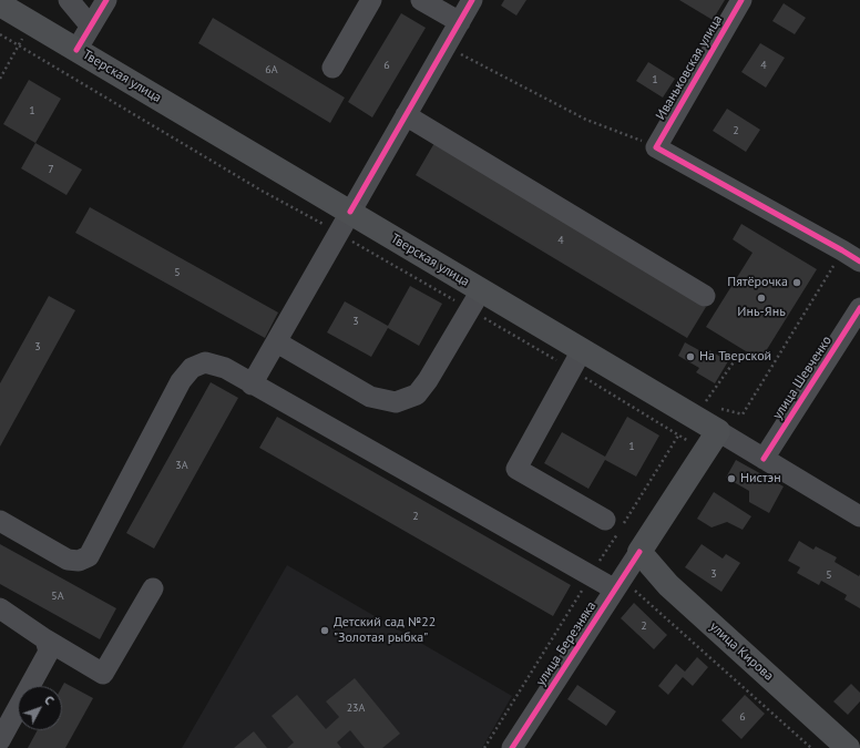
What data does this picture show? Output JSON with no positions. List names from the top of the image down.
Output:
{
  "streets": {
    "main road": ["Тверская улица", "улица Березняка", "улица Кирова"],
    "street": ["Иваньковская улица", "улица Шевченко"]
  },
  "crossings": [
    ["Тверская улица", "улица Шевченко"],
    ["Тверская улица", "улица Березняка"],
    ["улица Березняка", "улица Кирова"]
  ],
  "places": [
    "Пятёрочка",
    "Инь-Янь",
    "На Тверской",
    "Нистэн",
    "Детский сад №22 \"Золотая рыбка\""
  ],
  "house_numbers": [
    "6",
    "4",
    "6А",
    "1",
    "1",
    "2",
    "7",
    "4",
    "5",
    "3",
    "3",
    "1",
    "3А",
    "2",
    "3",
    "5",
    "5А",
    "2",
    "23А",
    "6"
  ],
  "north": "top right"
}
